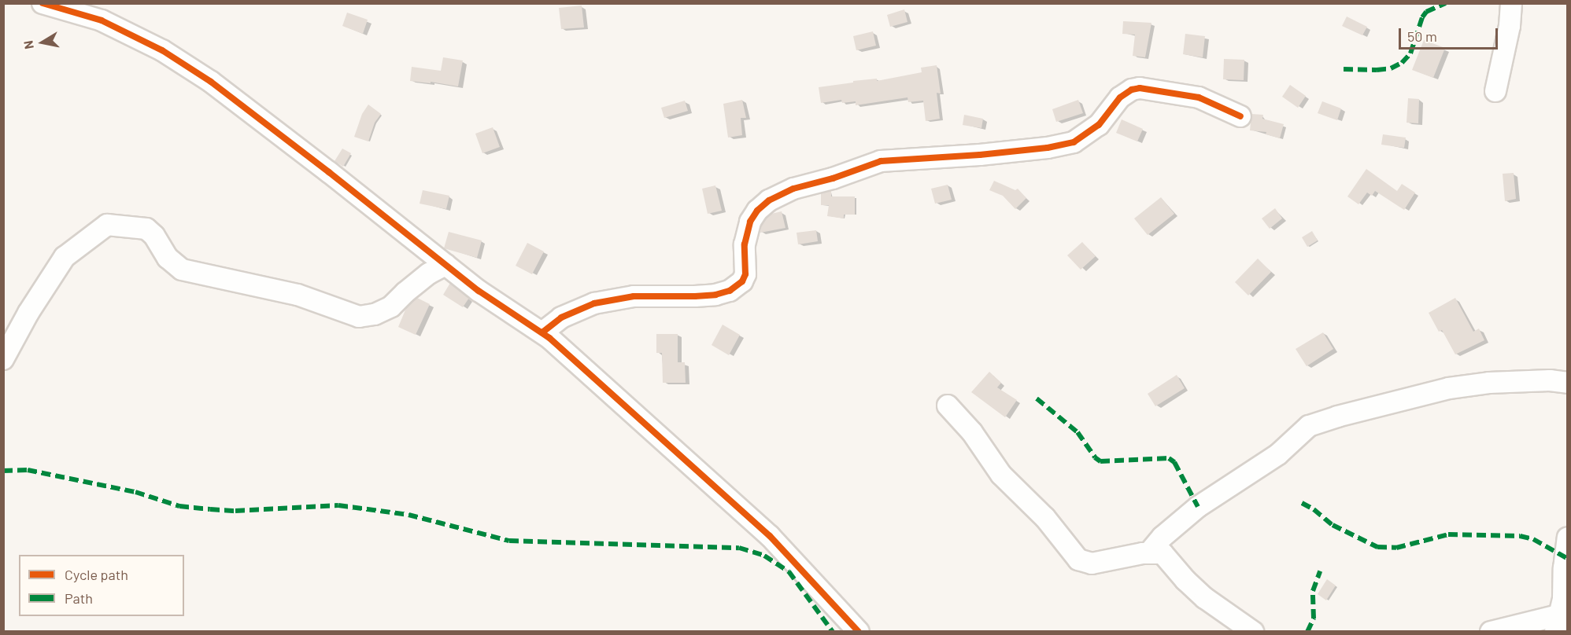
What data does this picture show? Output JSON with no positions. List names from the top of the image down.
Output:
{
  "legend": ["Cycle path", "Path"],
  "scale_bar": "50 m",
  "north": "left"
}
